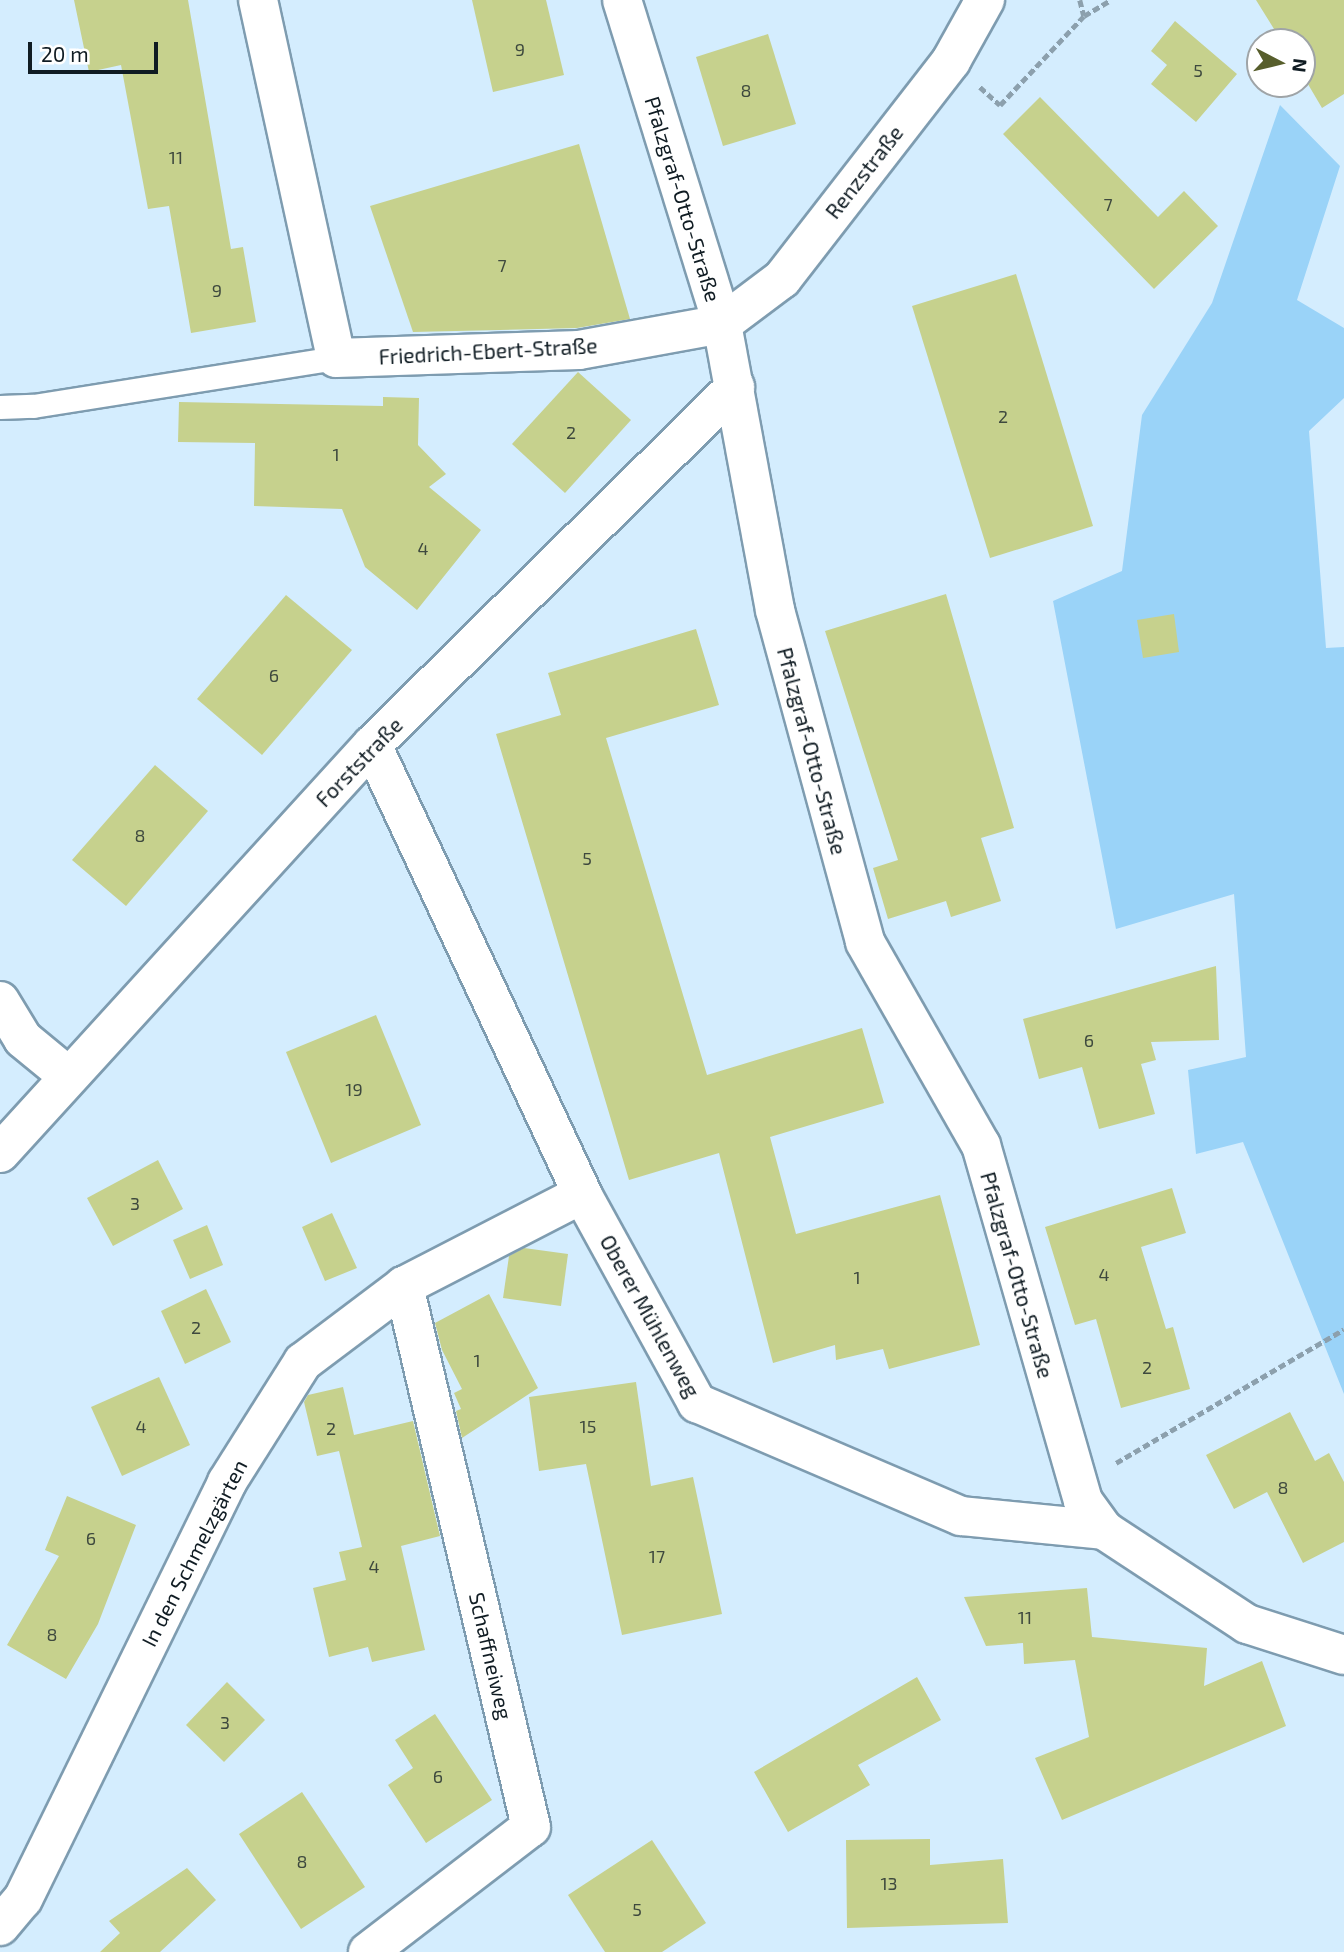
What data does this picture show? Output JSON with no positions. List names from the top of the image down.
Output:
{
  "streets": {
    "street": [
      "Renzstraße",
      "Pfalzgraf-Otto-Straße",
      "Friedrich-Ebert-Straße",
      "Forststraße",
      "Oberer Mühlenweg",
      "In den Schmelzgärten",
      "Schaffneiweg"
    ]
  },
  "crossings": [
    ["Renzstraße", "Pfalzgraf-Otto-Straße"],
    ["Renzstraße", "Friedrich-Ebert-Straße"],
    ["Pfalzgraf-Otto-Straße", "Friedrich-Ebert-Straße"],
    ["Pfalzgraf-Otto-Straße", "Forststraße"],
    ["Pfalzgraf-Otto-Straße", "Oberer Mühlenweg"],
    ["Forststraße", "Oberer Mühlenweg"],
    ["Oberer Mühlenweg", "In den Schmelzgärten"],
    ["In den Schmelzgärten", "Schaffneiweg"]
  ],
  "house_numbers": [
    "9",
    "5",
    "8",
    "11",
    "7",
    "7",
    "9",
    "2",
    "2",
    "1",
    "4",
    "6",
    "8",
    "5",
    "6",
    "19",
    "3",
    "4",
    "1",
    "2",
    "1",
    "2",
    "4",
    "15",
    "2",
    "8",
    "6",
    "17",
    "4",
    "11",
    "8",
    "3",
    "6",
    "8",
    "13",
    "5"
  ],
  "scale_bar": "20 m",
  "north": "right"
}
